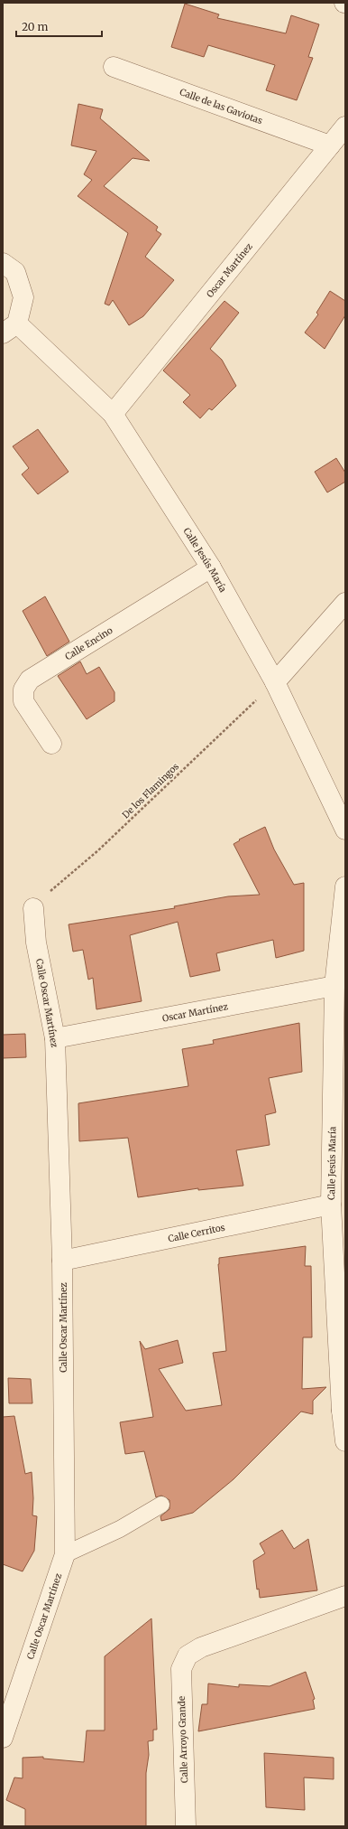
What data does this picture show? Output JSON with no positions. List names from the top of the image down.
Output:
{
  "streets": {
    "street": [
      "Calle de las Gaviotas",
      "Oscar Martínez",
      "Calle Jesús María",
      "Calle Encino",
      "Calle Oscar Martínez",
      "Calle Cerritos",
      "Calle Arroyo Grande"
    ],
    "path": ["De los Flamingos"]
  },
  "crossings": [
    ["Calle de las Gaviotas", "Oscar Martínez"],
    ["Oscar Martínez", "Calle Jesús María"],
    ["Oscar Martínez", "Calle Oscar Martínez"],
    ["Calle Jesús María", "Calle Encino"],
    ["Calle Jesús María", "De los Flamingos"],
    ["Calle Jesús María", "Calle Cerritos"],
    ["De los Flamingos", "Calle Oscar Martínez"],
    ["Calle Oscar Martínez", "Calle Cerritos"]
  ],
  "scale_bar": "20 m"
}
